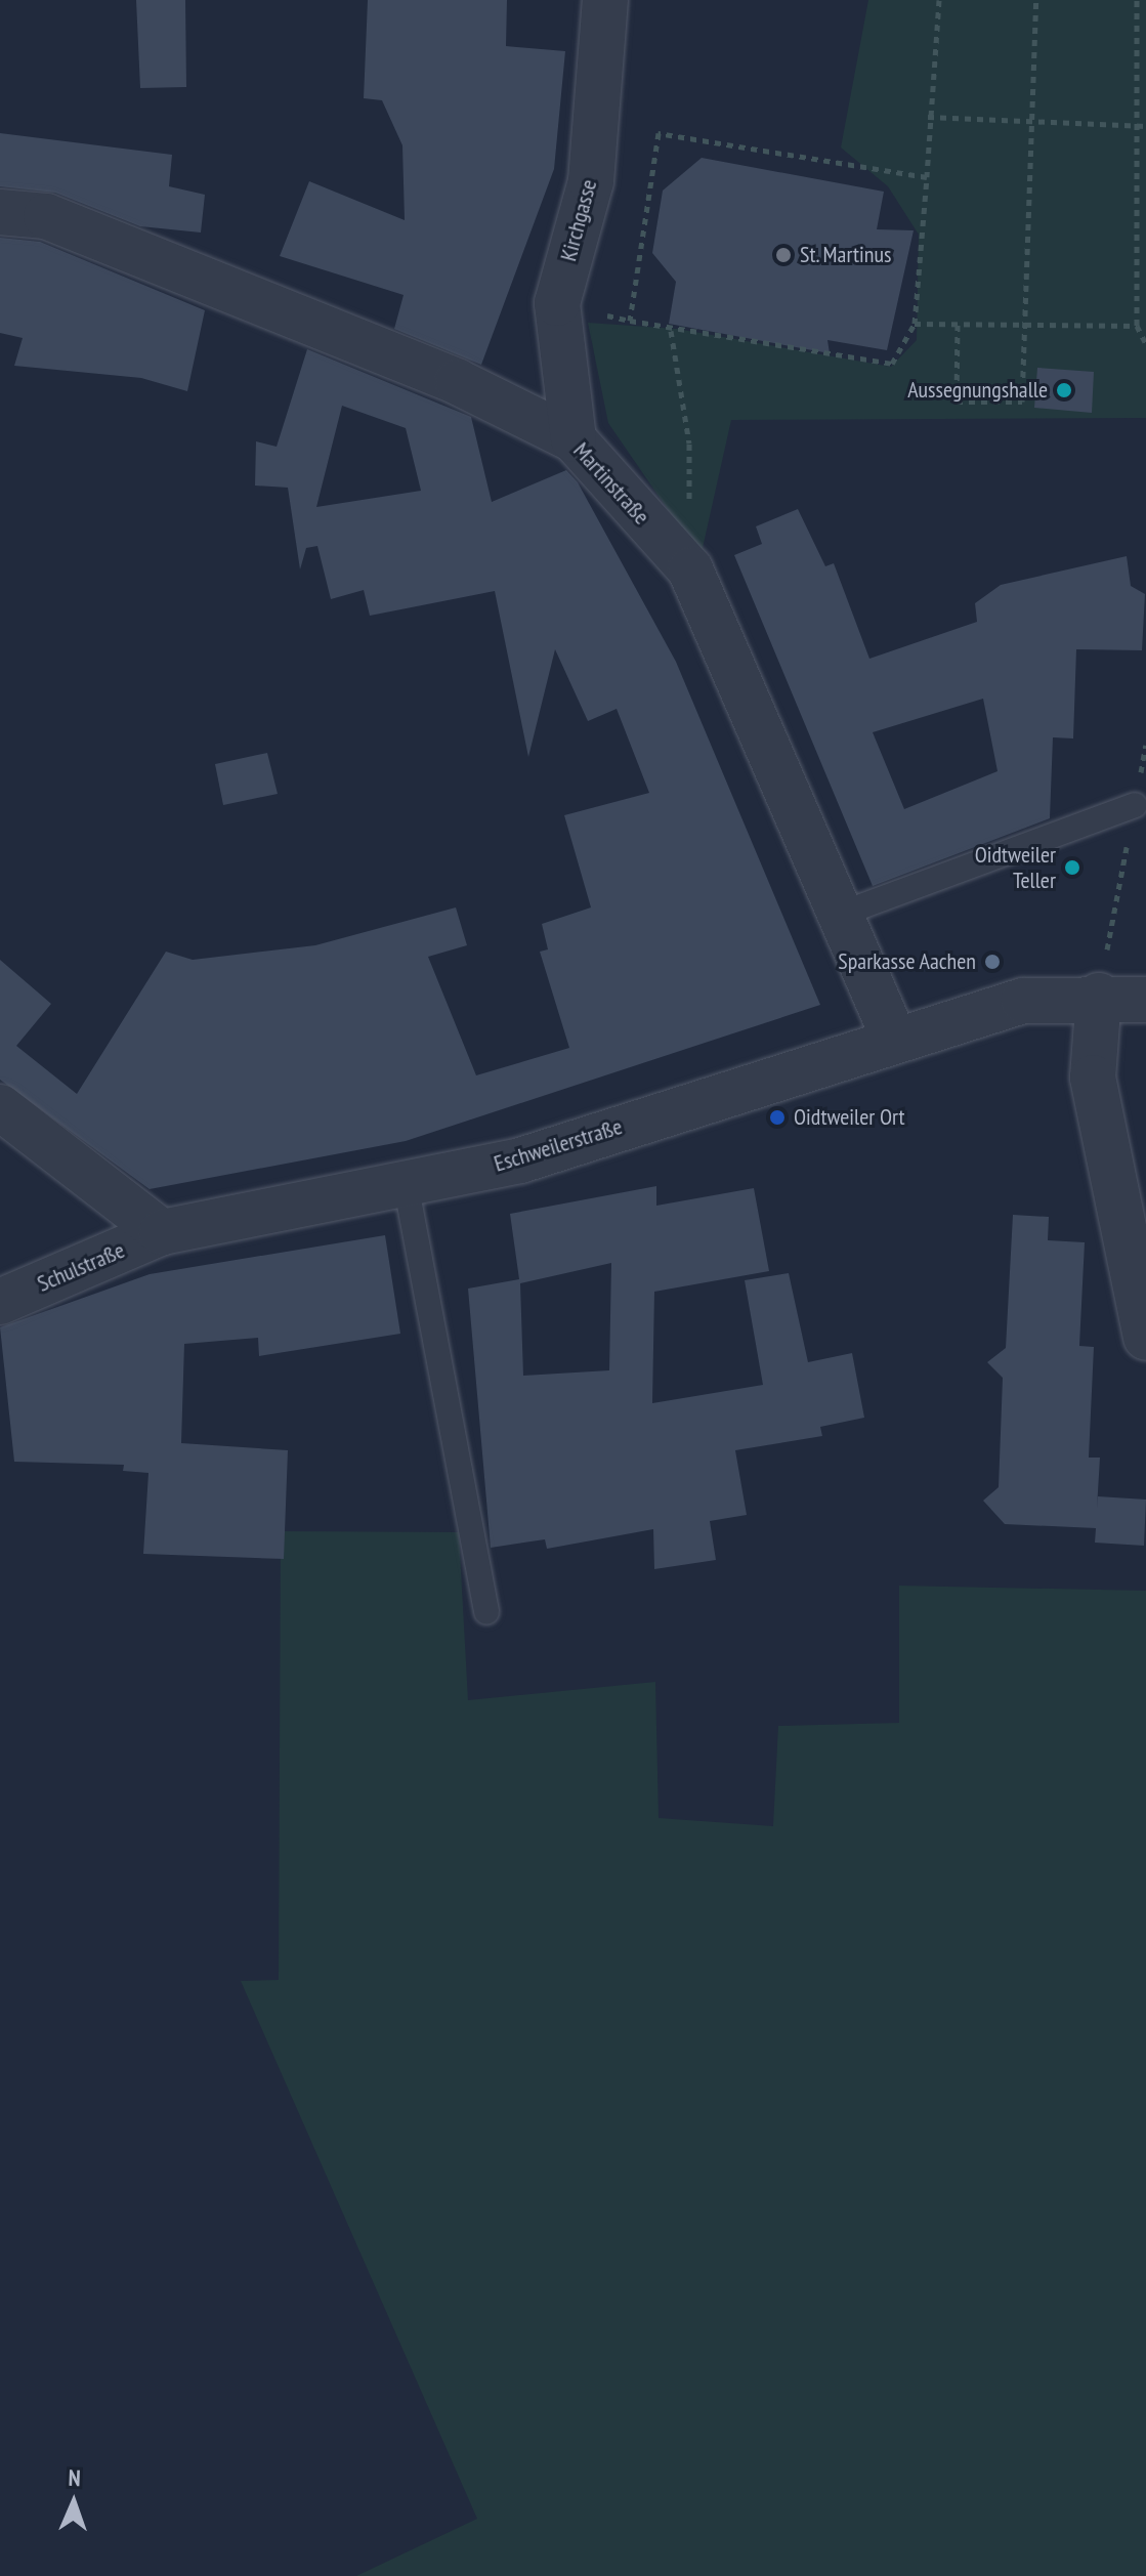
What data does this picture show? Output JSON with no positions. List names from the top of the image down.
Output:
{
  "streets": {
    "street": [
      "Kirchgasse",
      "Martinstraße",
      "Eschweilerstraße",
      "Schulstraße"
    ]
  },
  "crossings": [
    ["Kirchgasse", "Martinstraße"],
    ["Martinstraße", "Eschweilerstraße"],
    ["Eschweilerstraße", "Schulstraße"]
  ],
  "places": [
    "St. Martinus",
    "Aussegnungshalle",
    "Oidtweiler Teller",
    "Sparkasse Aachen",
    "Oidtweiler Ort"
  ],
  "north": "top"
}
